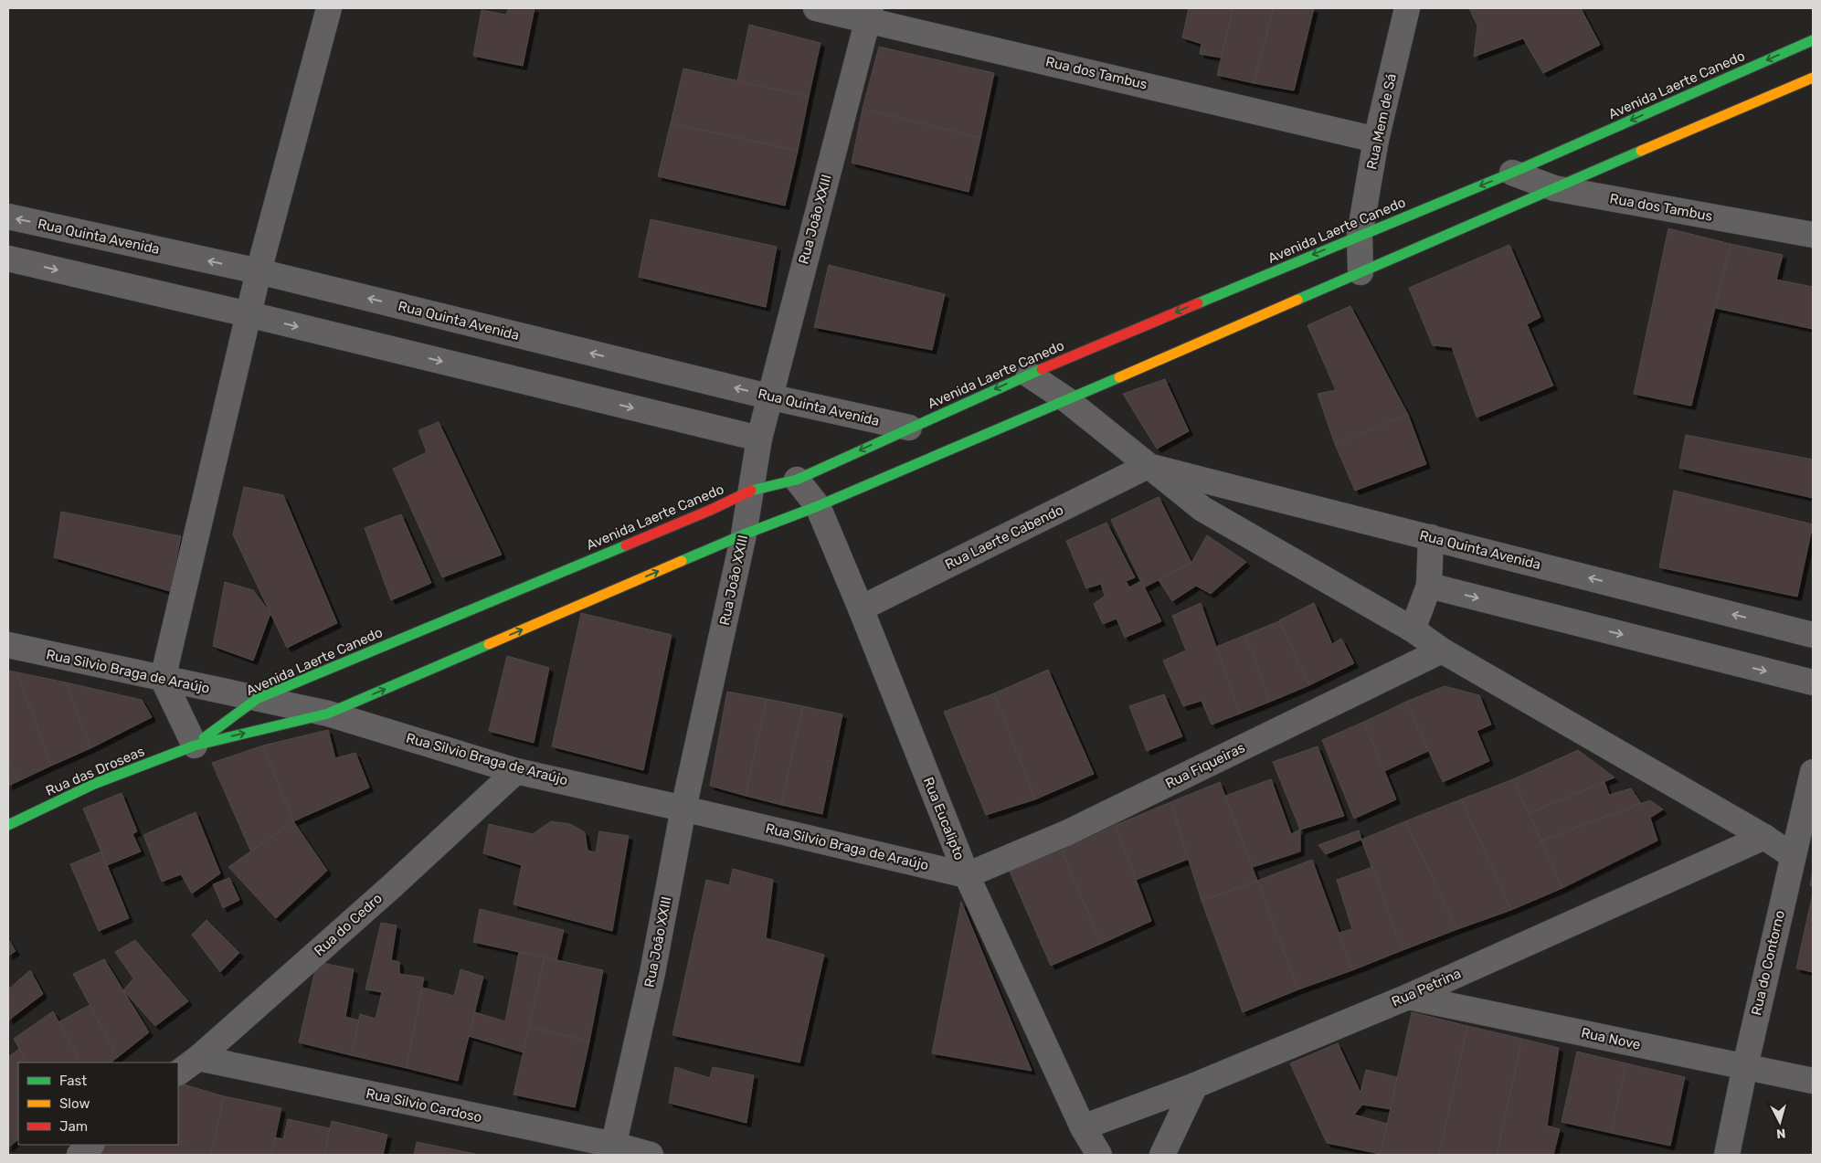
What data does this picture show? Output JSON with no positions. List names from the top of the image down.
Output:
{
  "streets": {
    "street": [
      "Rua dos Tambus",
      "Avenida Laerte Canedo",
      "Rua Mem de Sá",
      "Rua João XXIII",
      "Rua Quinta Avenida",
      "Rua Laerte Cabendo",
      "Rua Silvio Braga de Araújo",
      "Rua Fiqueiras",
      "Rua das Droseas",
      "Rua Eucalipto",
      "Rua do Cedro",
      "Rua do Contorno",
      "Rua Petrina",
      "Rua Nove",
      "Rua Silvio Cardoso"
    ]
  },
  "crossings": [
    ["Rua dos Tambus", "Avenida Laerte Canedo"],
    ["Rua dos Tambus", "Rua Mem de Sá"],
    ["Rua dos Tambus", "Rua João XXIII"],
    ["Avenida Laerte Canedo", "Rua Mem de Sá"],
    ["Avenida Laerte Canedo", "Rua João XXIII"],
    ["Avenida Laerte Canedo", "Rua Quinta Avenida"],
    ["Avenida Laerte Canedo", "Rua Silvio Braga de Araújo"],
    ["Avenida Laerte Canedo", "Rua das Droseas"],
    ["Avenida Laerte Canedo", "Rua Eucalipto"],
    ["Rua João XXIII", "Rua Quinta Avenida"],
    ["Rua João XXIII", "Rua Silvio Braga de Araújo"],
    ["Rua João XXIII", "Rua Silvio Cardoso"],
    ["Rua Quinta Avenida", "Rua Laerte Cabendo"],
    ["Rua Laerte Cabendo", "Rua Eucalipto"],
    ["Rua Silvio Braga de Araújo", "Rua Fiqueiras"],
    ["Rua Silvio Braga de Araújo", "Rua Eucalipto"],
    ["Rua Silvio Braga de Araújo", "Rua do Cedro"],
    ["Rua Fiqueiras", "Rua Eucalipto"],
    ["Rua Eucalipto", "Rua Petrina"],
    ["Rua do Cedro", "Rua Silvio Cardoso"],
    ["Rua do Contorno", "Rua Nove"],
    ["Rua Petrina", "Rua Nove"]
  ],
  "legend": ["Fast", "Slow", "Jam"],
  "north": "bottom"
}
